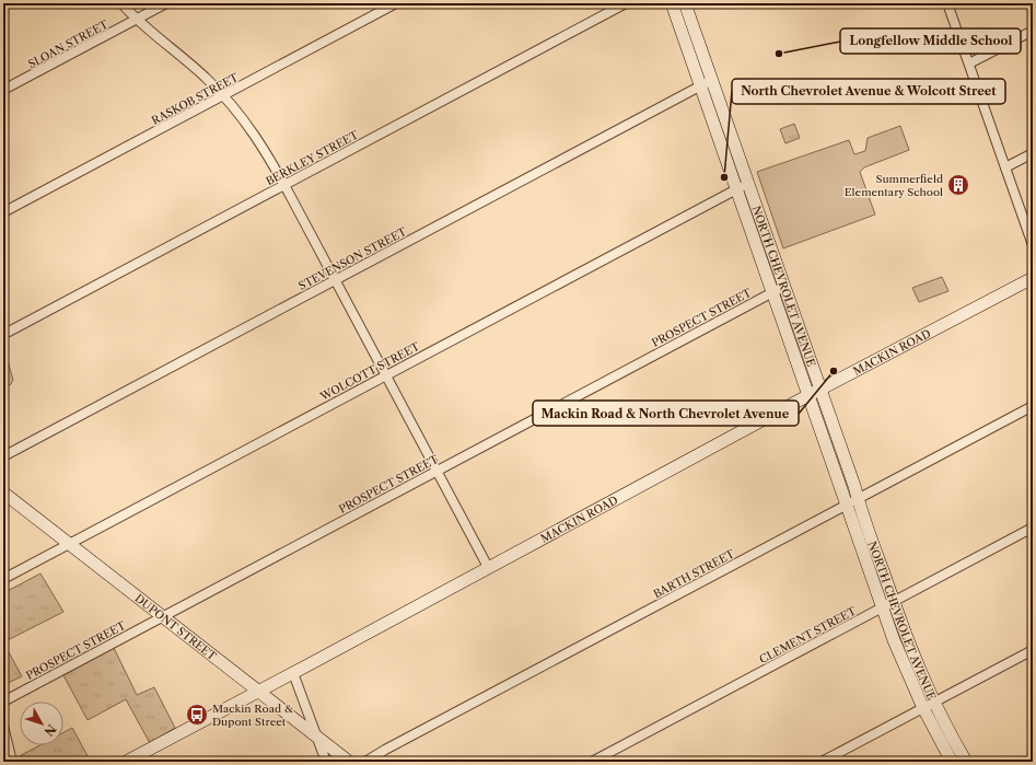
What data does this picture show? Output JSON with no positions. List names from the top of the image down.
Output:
{
  "streets": {
    "street": [
      "SLOAN STREET",
      "RASKOB STREET",
      "BERKLEY STREET",
      "STEVENSON STREET",
      "NORTH CHEVROLET AVENUE",
      "PROSPECT STREET",
      "MACKIN ROAD",
      "WOLCOTT STREET",
      "BARTH STREET",
      "DUPONT STREET",
      "CLEMENT STREET"
    ]
  },
  "crossings": [
    ["STEVENSON STREET", "NORTH CHEVROLET AVENUE"],
    ["NORTH CHEVROLET AVENUE", "PROSPECT STREET"],
    ["NORTH CHEVROLET AVENUE", "MACKIN ROAD"],
    ["NORTH CHEVROLET AVENUE", "WOLCOTT STREET"],
    ["NORTH CHEVROLET AVENUE", "BARTH STREET"],
    ["NORTH CHEVROLET AVENUE", "CLEMENT STREET"],
    ["PROSPECT STREET", "DUPONT STREET"],
    ["MACKIN ROAD", "DUPONT STREET"],
    ["WOLCOTT STREET", "DUPONT STREET"]
  ],
  "places": {
    "other": ["Longfellow Middle School", "North Chevrolet Avenue & Wolcott Street", "Mackin Road & North Chevrolet Avenue"],
    "building": ["Summerfield Elementary School"],
    "bus stop": ["Mackin Road & Dupont Street"]
  },
  "north": "bottom right"
}
